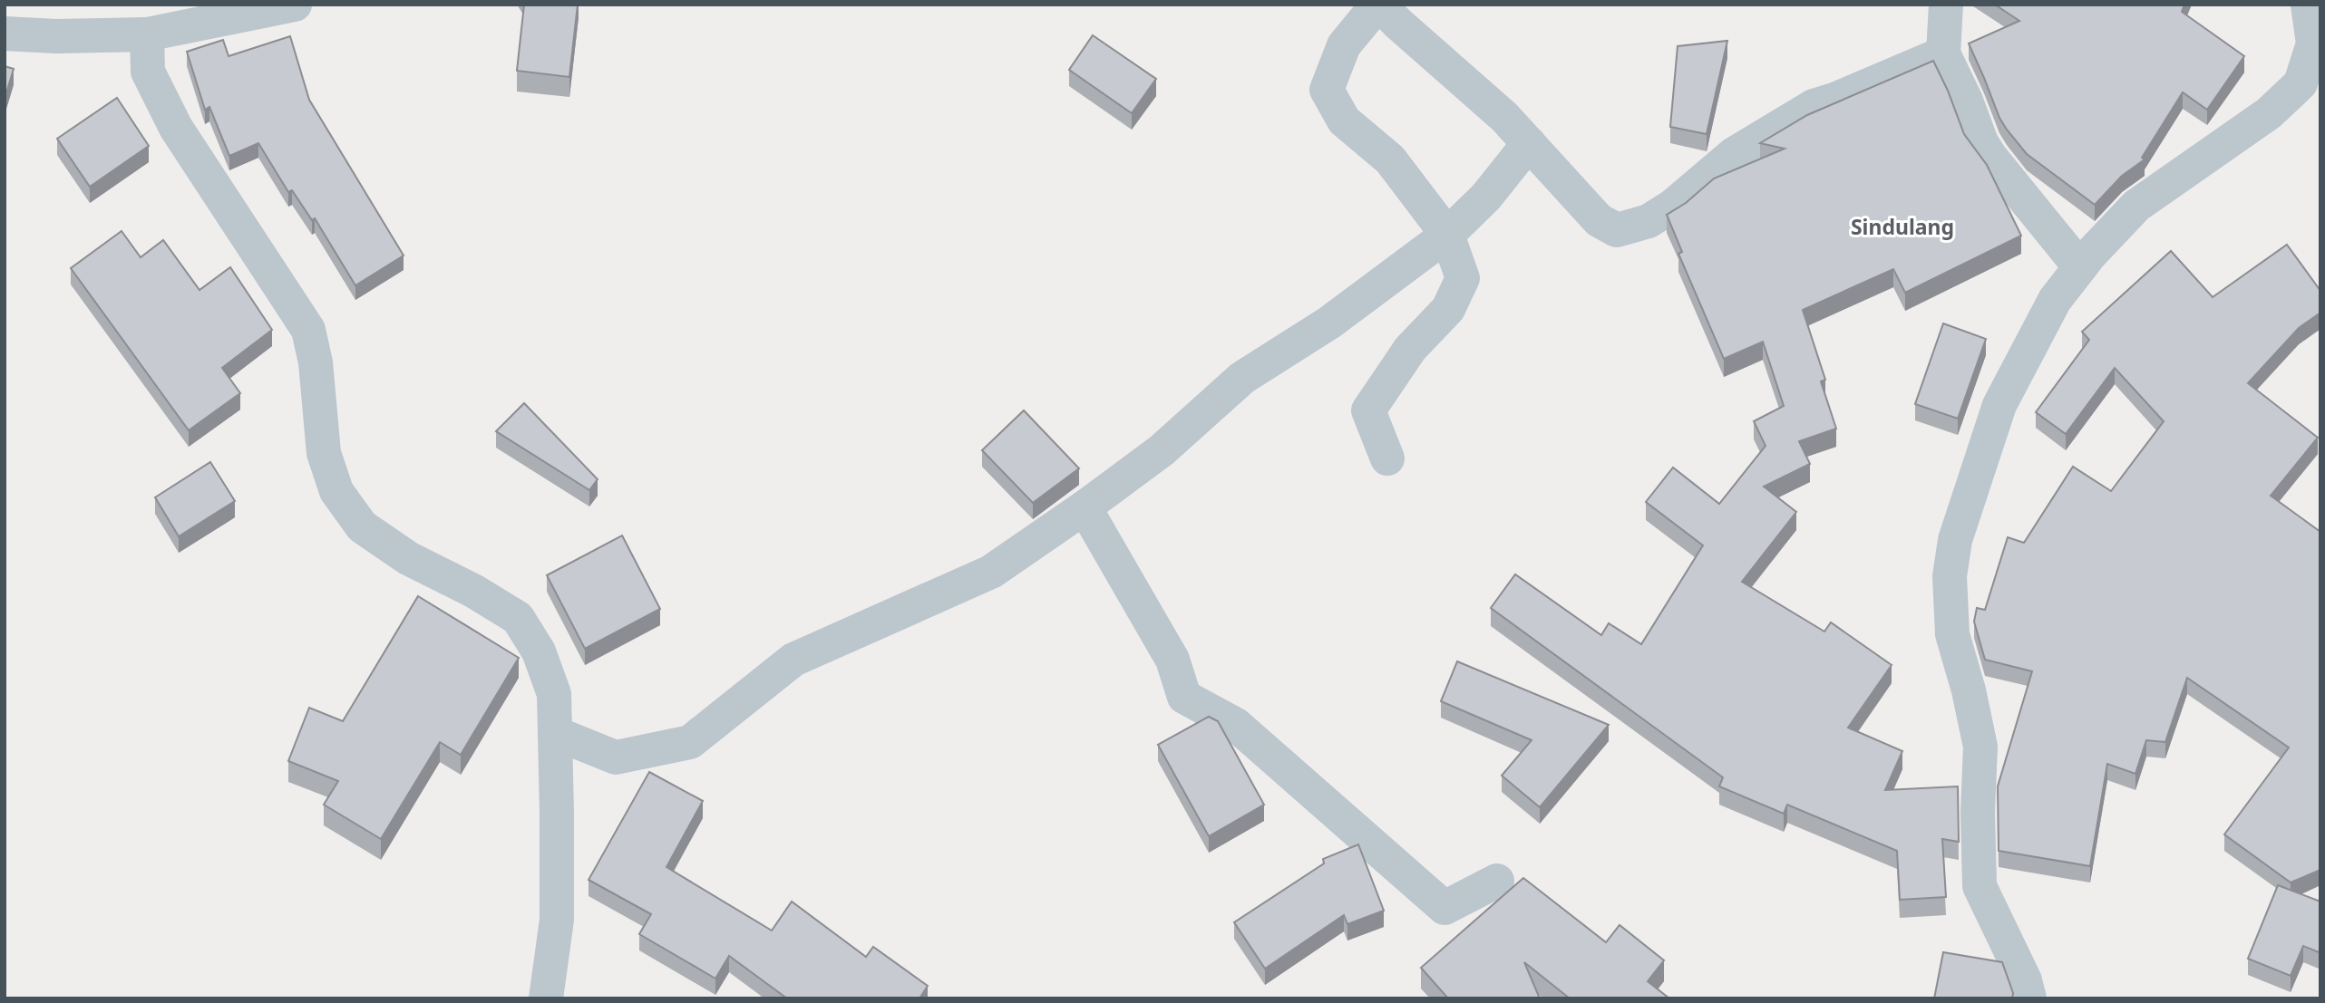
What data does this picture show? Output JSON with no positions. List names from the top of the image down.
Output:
{
  "districts": ["Sindulang"]
}
